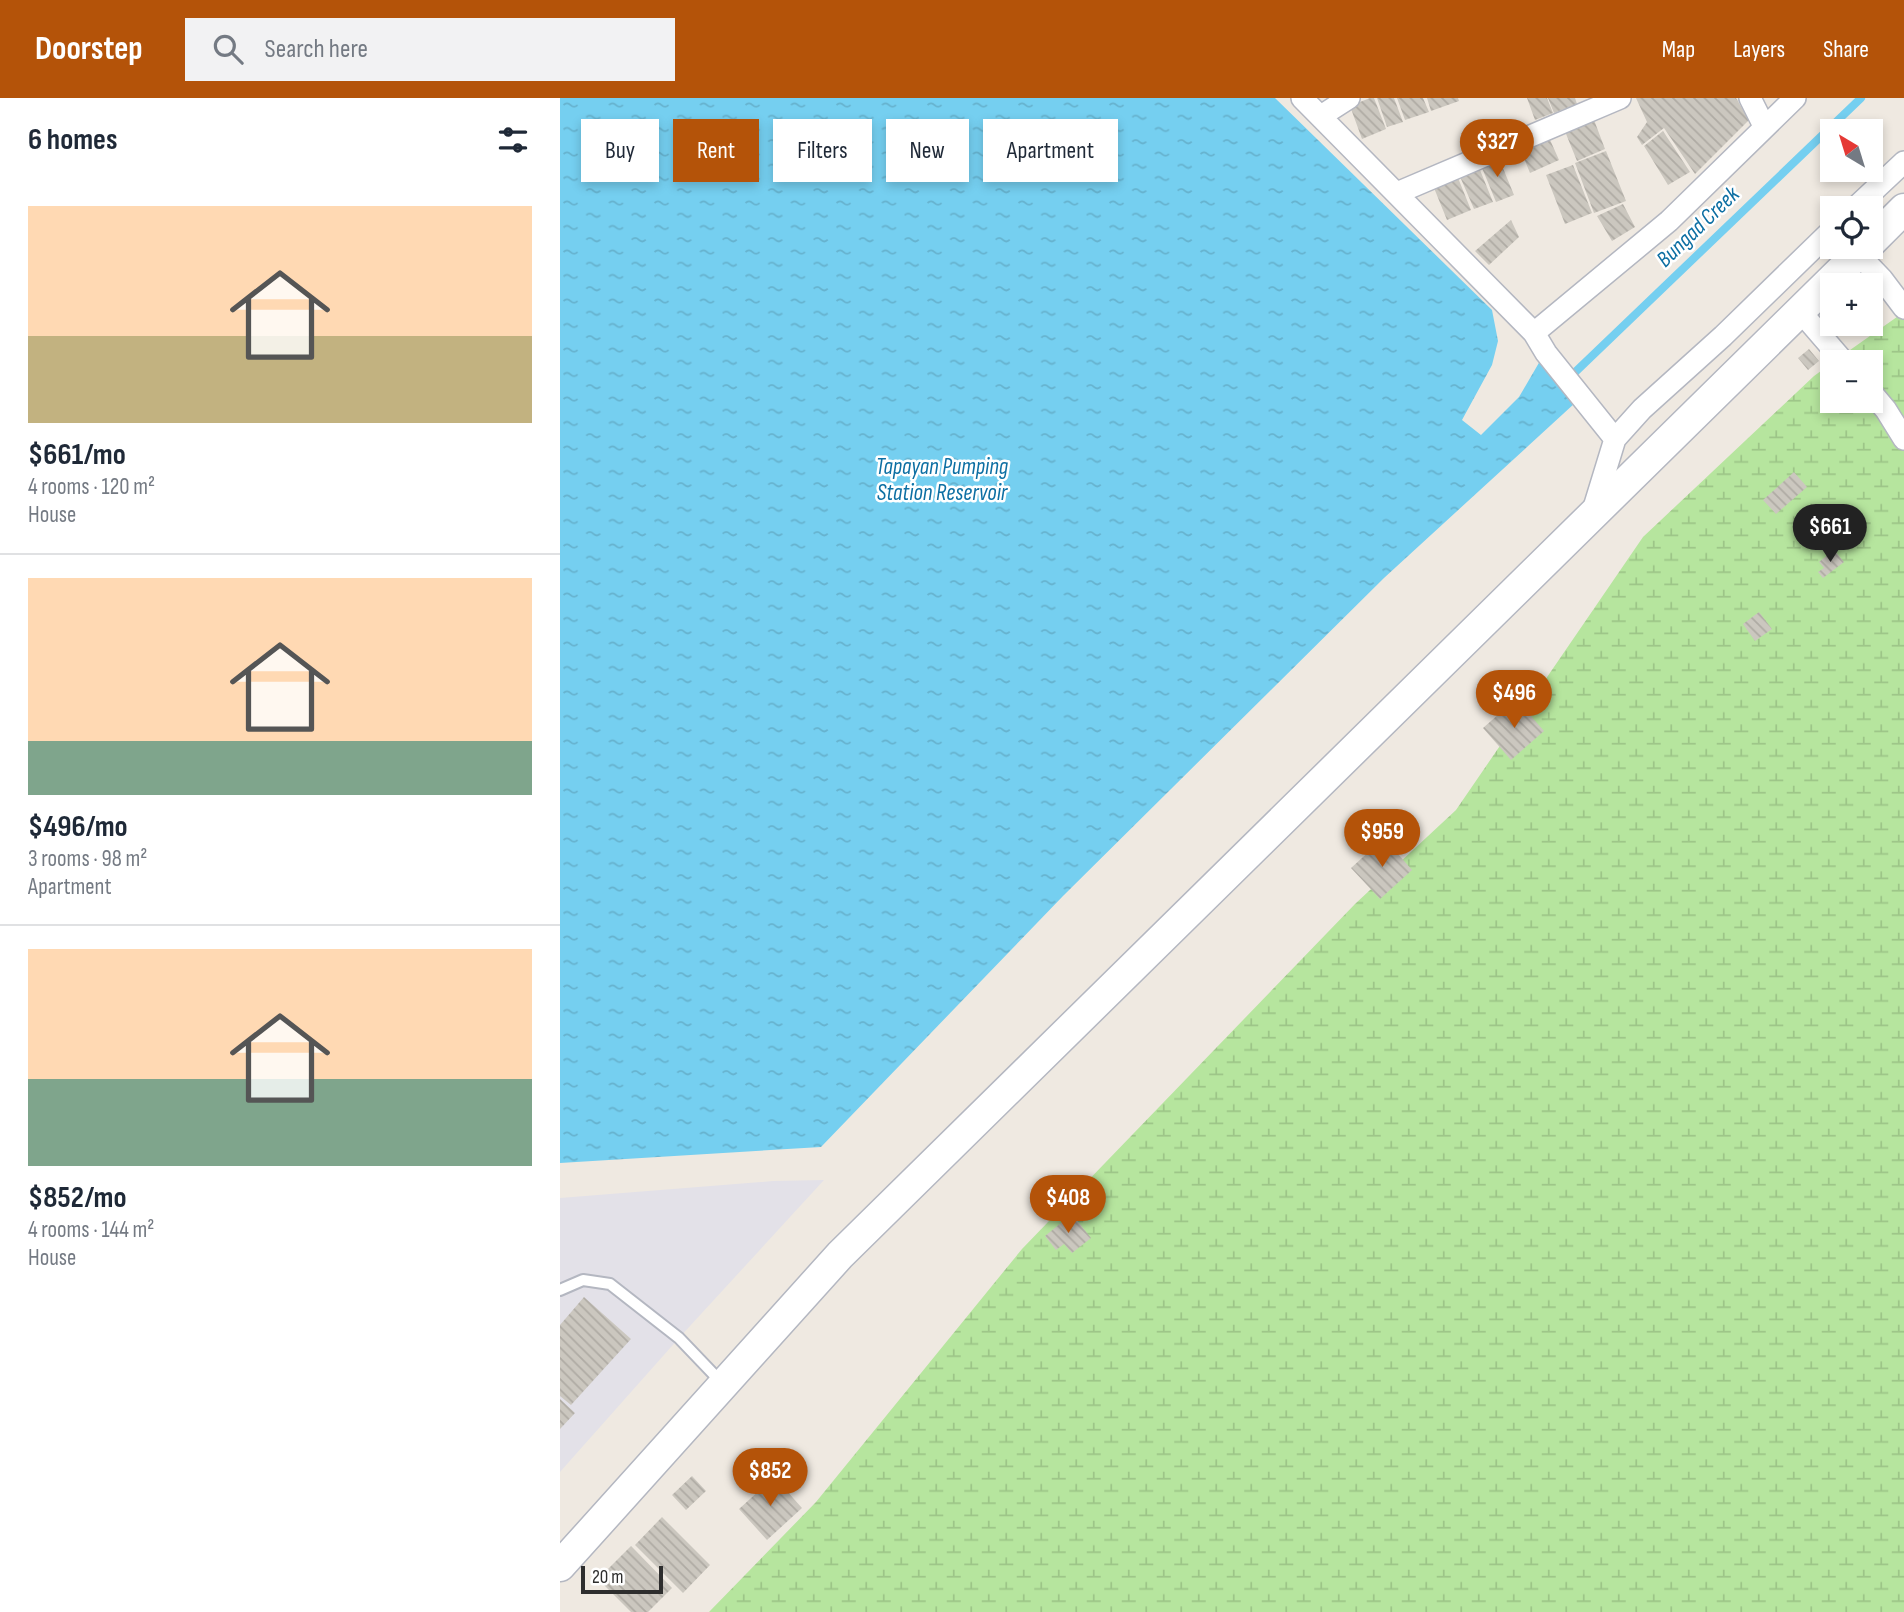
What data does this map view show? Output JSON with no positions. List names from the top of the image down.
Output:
{
  "water": ["Bungad Creek", "Tapayan Pumping Station Reservoir"],
  "scale_bar": "20 m",
  "north": "top left",
  "page": {
    "header": "Doorstep",
    "search": "Search here",
    "nav": ["Map", "Layers", "Share"],
    "heading": "6 homes",
    "map_buttons": ["+", "−"],
    "price": [
      "$327",
      "$661",
      "$496",
      "$959",
      "$408",
      "$852"
    ],
    "chip": [
      "Buy",
      "Rent",
      "Filters",
      "New",
      "Apartment"
    ],
    "list": [
      {
        "name": "$661/mo",
        "note": "4 rooms · 120 m² · House"
      },
      {
        "name": "$496/mo",
        "note": "3 rooms · 98 m² · Apartment"
      },
      {
        "name": "$852/mo",
        "note": "4 rooms · 144 m² · House"
      }
    ],
    "scale": "20 m"
  }
}
